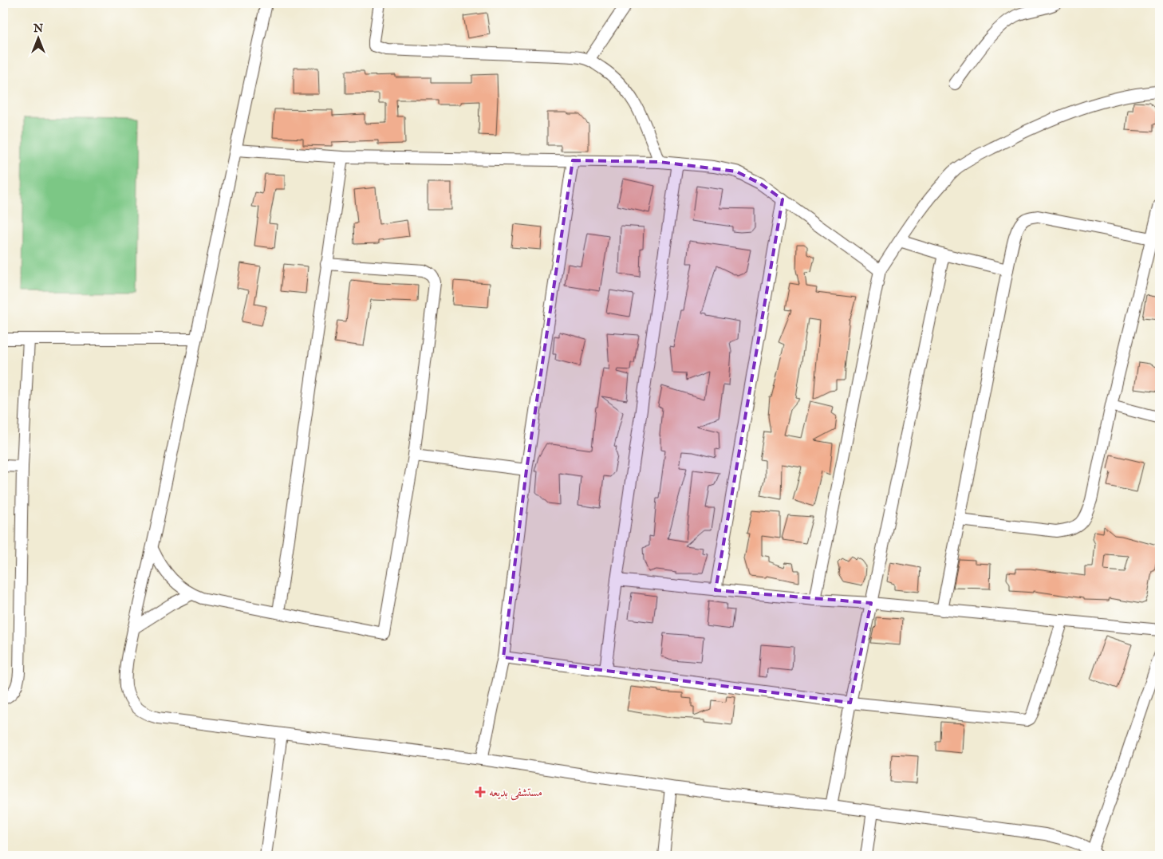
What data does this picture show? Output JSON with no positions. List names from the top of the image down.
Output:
{
  "places": {
    "health": ["مستشفى بديعه"]
  },
  "north": "top"
}
